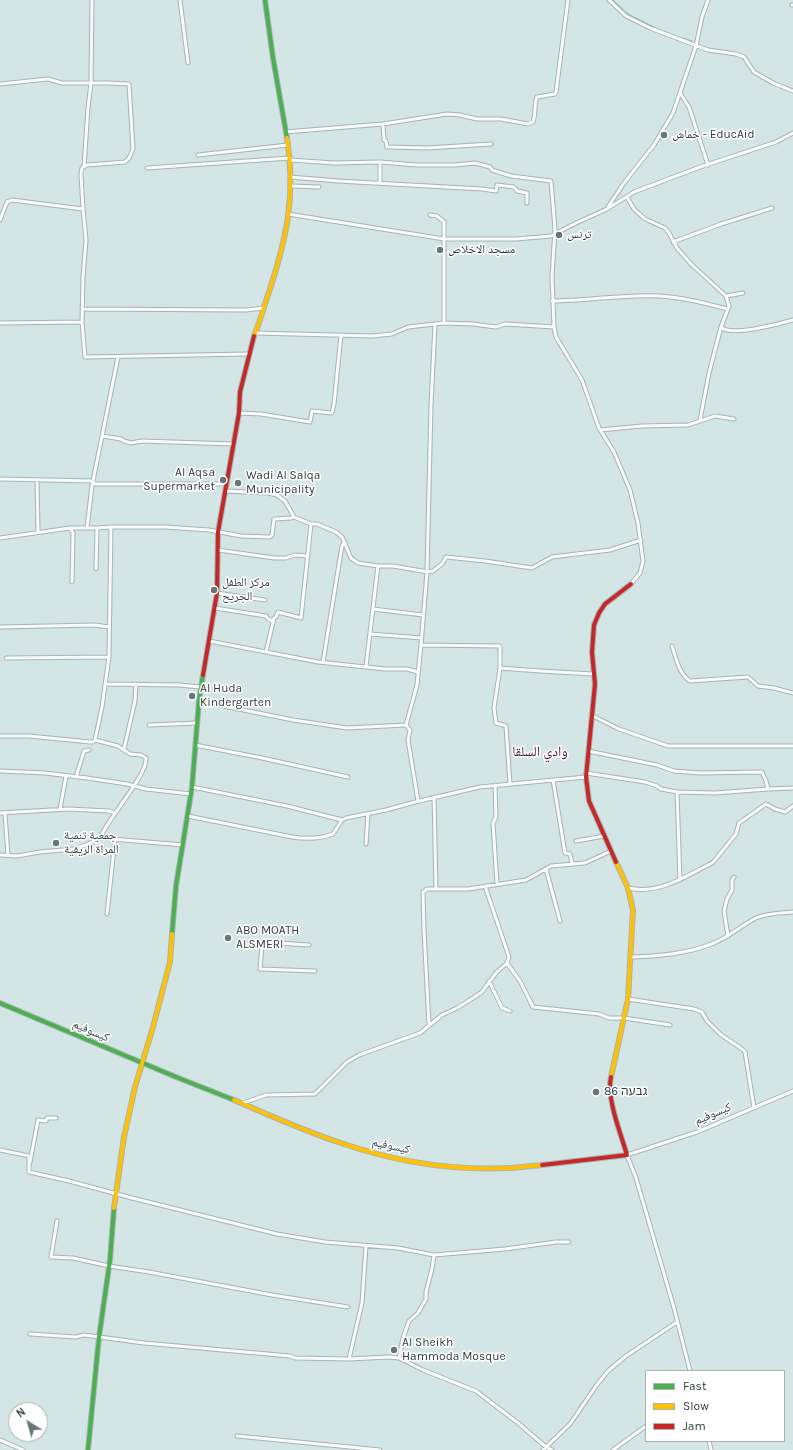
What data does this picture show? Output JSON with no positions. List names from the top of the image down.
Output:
{
  "streets": {
    "street": ["كيسوفيم"]
  },
  "districts": ["وادي السلقا"],
  "places": [
    "خماش - EducAid",
    "ترنس",
    "مسجد الاخلاص",
    "Al Aqsa Supermarket",
    "Wadi Al Salqa Municipality",
    "مركز الطفل الجريح",
    "Al Huda Kindergarten",
    "جمعية تنمية المراة الريفية",
    "ABO MOATH ALSMERI",
    "גבעה 86",
    "Al Sheikh Hammoda Mosque"
  ],
  "legend": ["Fast", "Slow", "Jam"],
  "north": "top left"
}
